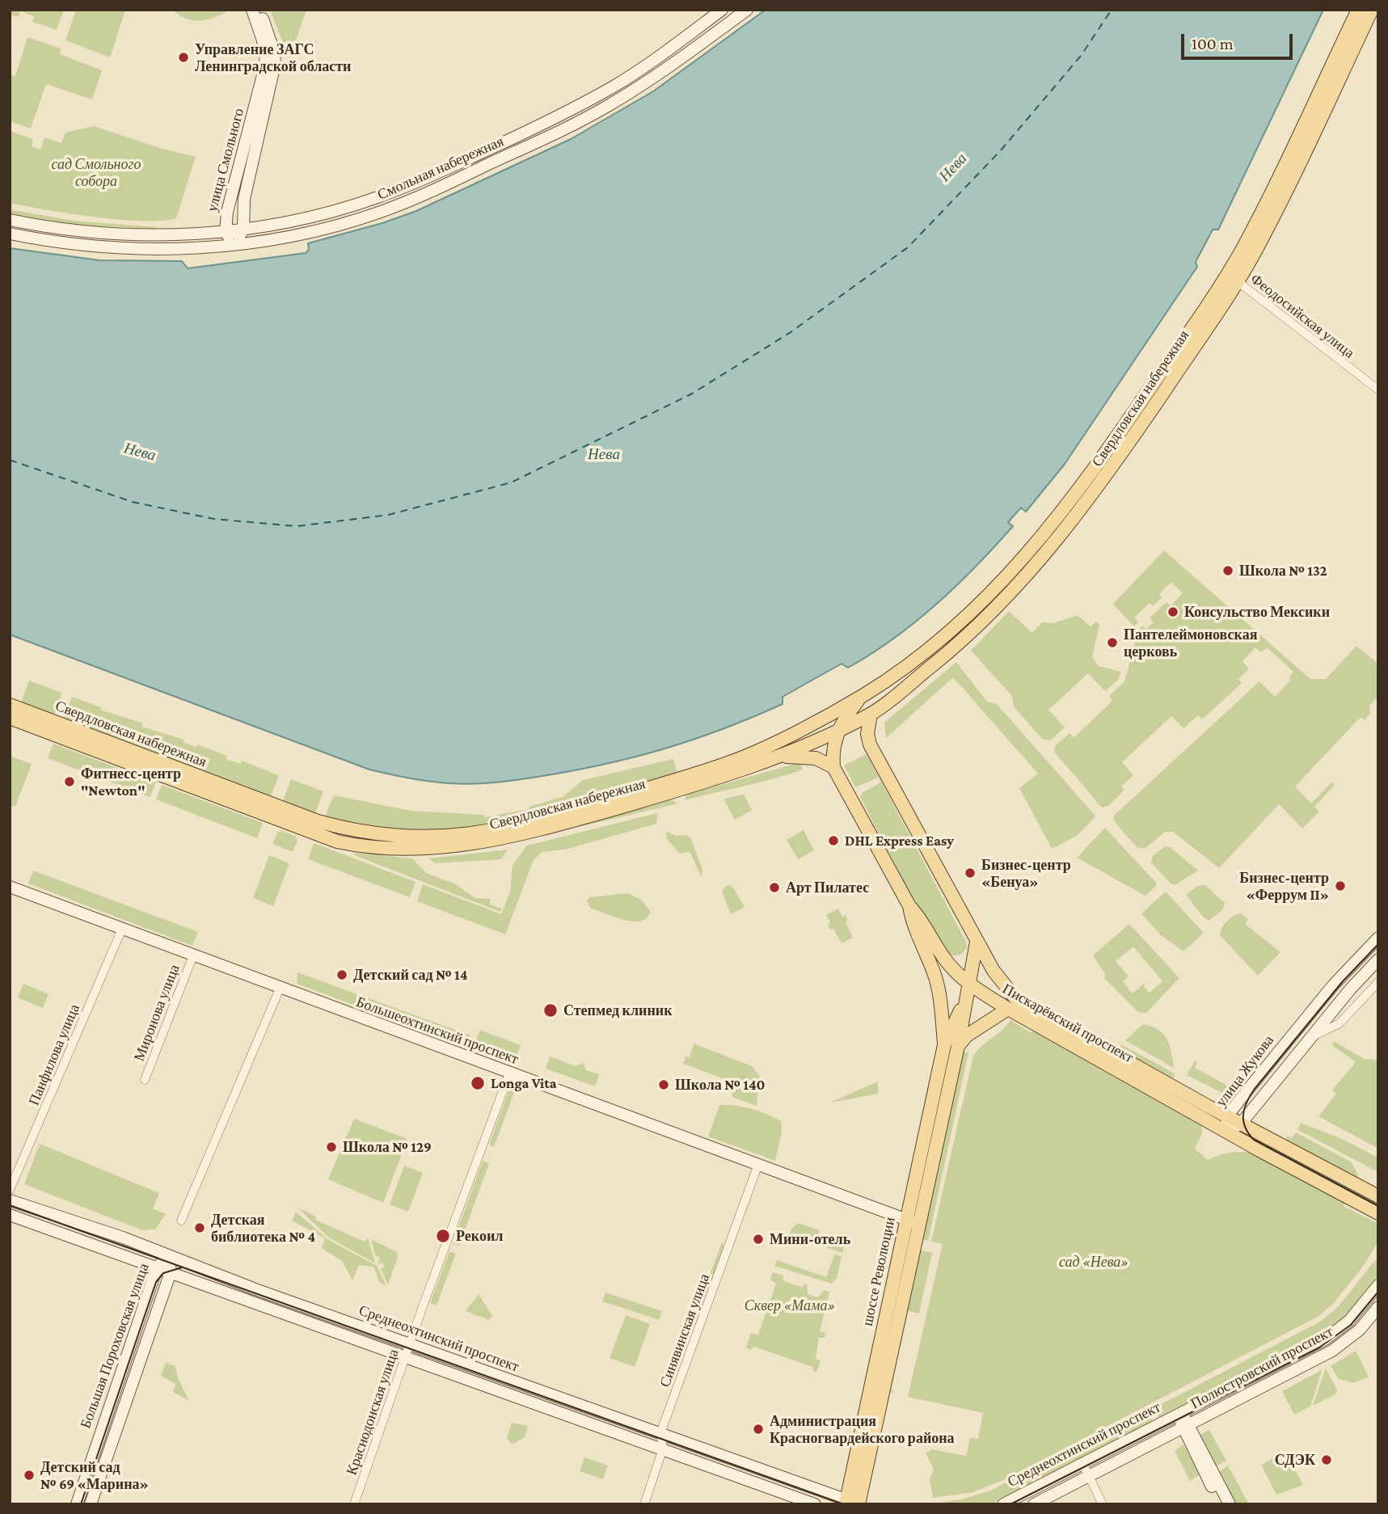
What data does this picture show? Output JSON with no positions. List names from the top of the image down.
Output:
{
  "streets": {
    "main road": [
      "улица Смольного",
      "Смольная набережная",
      "Свердловская набережная",
      "Пискарёвский проспект",
      "Большеохтинский проспект",
      "улица Жукова",
      "шоссе Революции",
      "Среднеохтинский проспект",
      "Большая Пороховская улица",
      "Полюстровский проспект"
    ],
    "street": [
      "Феодосийская улица",
      "Миронова улица",
      "Панфилова улица",
      "Синявинская улица",
      "Краснодонская улица"
    ]
  },
  "crossings": [
    ["улица Смольного", "Смольная набережная"],
    ["Феодосийская улица", "Свердловская набережная"],
    ["Свердловская набережная", "Пискарёвский проспект"],
    ["Миронова улица", "Большеохтинский проспект"],
    ["Пискарёвский проспект", "улица Жукова"],
    ["Пискарёвский проспект", "шоссе Революции"],
    ["Большеохтинский проспект", "Панфилова улица"],
    ["Большеохтинский проспект", "шоссе Революции"],
    ["Большеохтинский проспект", "Синявинская улица"],
    ["Большеохтинский проспект", "Краснодонская улица"],
    ["шоссе Революции", "Среднеохтинский проспект"],
    ["Синявинская улица", "Среднеохтинский проспект"],
    ["Среднеохтинский проспект", "Большая Пороховская улица"],
    ["Среднеохтинский проспект", "Полюстровский проспект"],
    ["Среднеохтинский проспект", "Краснодонская улица"]
  ],
  "water": ["Нева"],
  "parks": ["сад Смольного собора", "сад «Нева»", "Сквер «Мама»"],
  "places": [
    "Управление ЗАГС Ленинградской области",
    "Школа № 132",
    "Консульство Мексики",
    "Пантелеймоновская церковь",
    "Фитнесс-центр \"Newton\"",
    "DHL Express Easy",
    "Бизнес-центр «Бенуа»",
    "Бизнес-центр «Феррум II»",
    "Арт Пилатес",
    "Детский сад № 14",
    "Степмед клиник",
    "Longa Vita",
    "Школа № 140",
    "Школа № 129",
    "Детская библиотека № 4",
    "Рекоил",
    "Мини-отель",
    "Администрация Красногвардейского района",
    "СДЭК",
    "Детский сад № 69 «Марина»"
  ],
  "scale_bar": "100 m"
}
